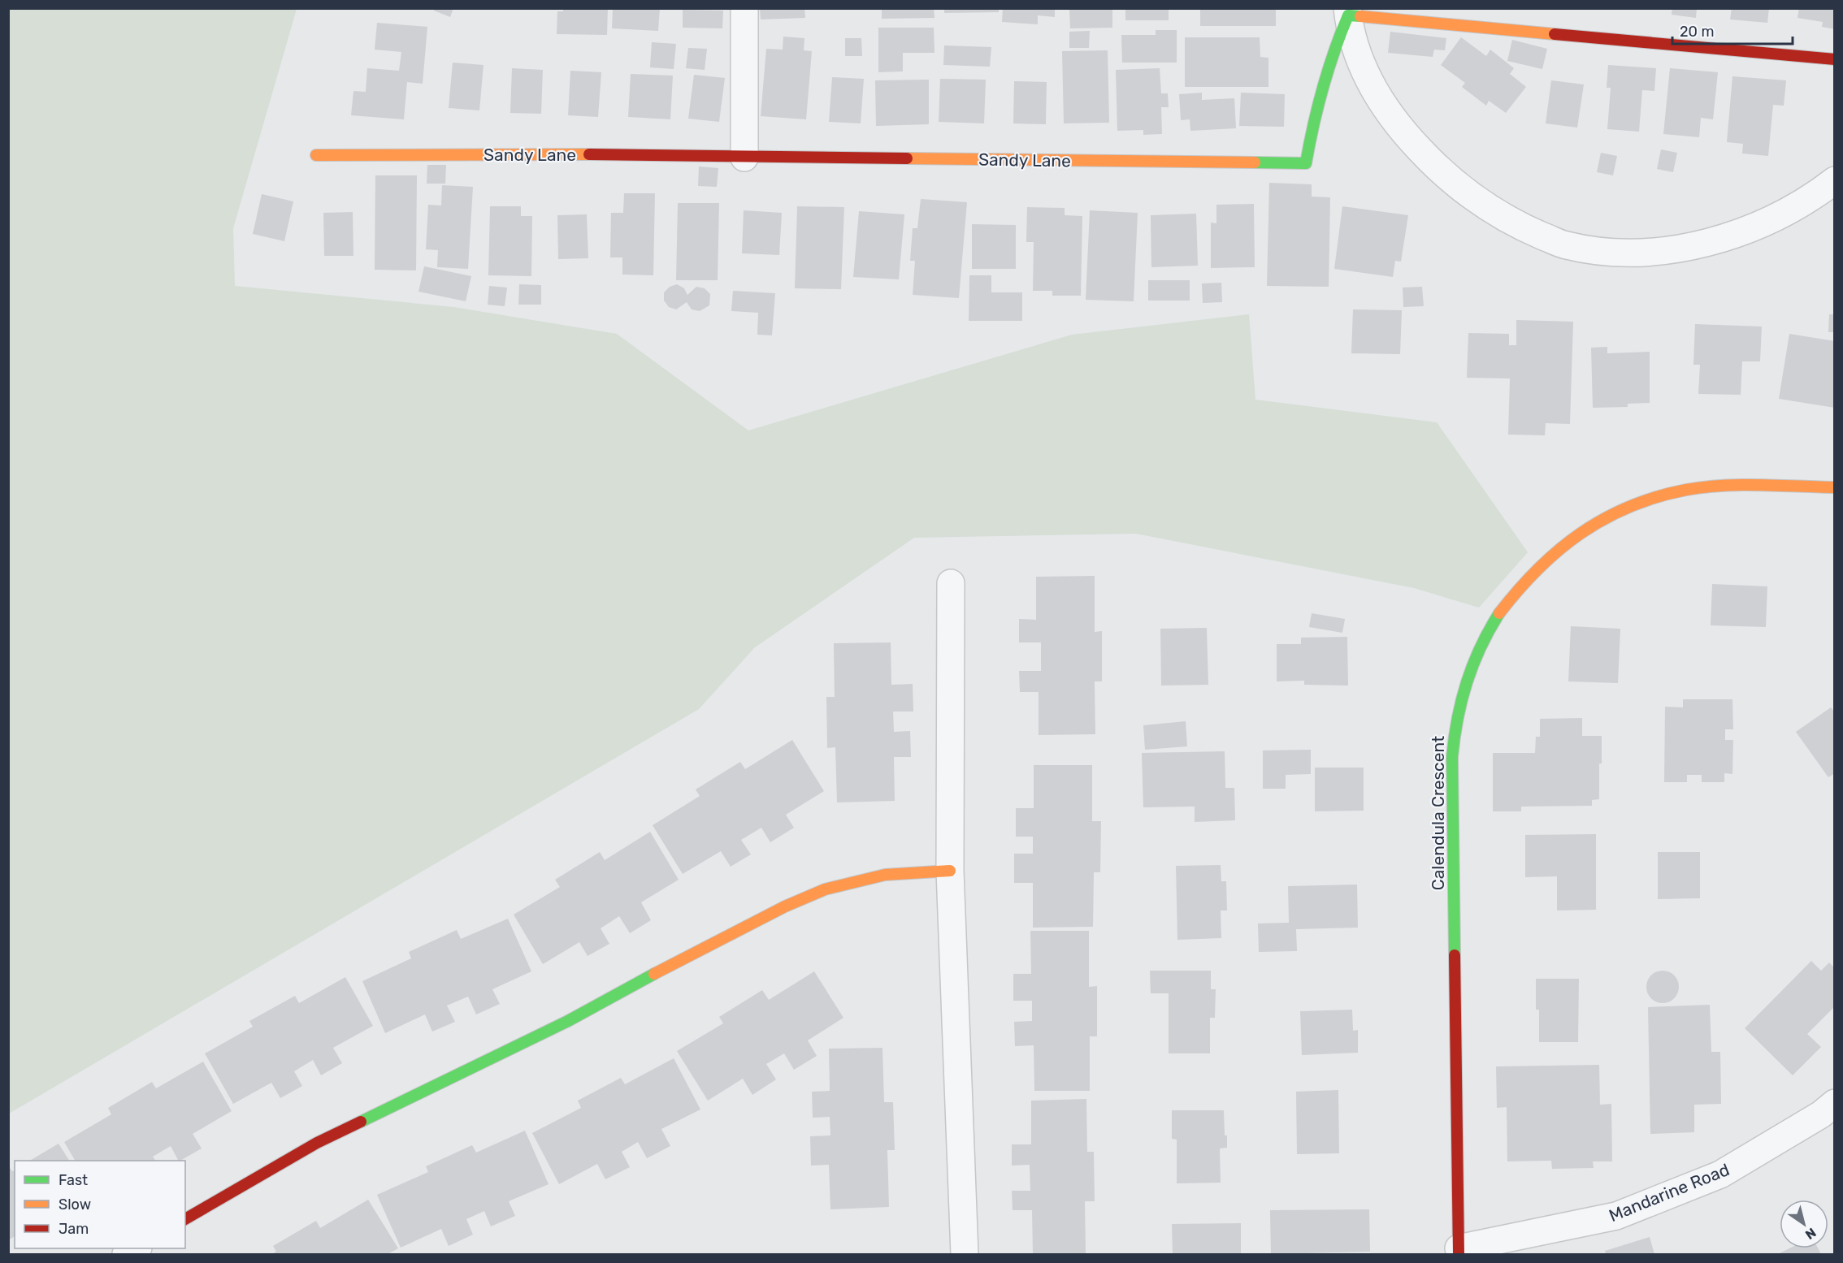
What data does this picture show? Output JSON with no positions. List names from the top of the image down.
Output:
{
  "streets": {
    "street": ["Sandy Lane", "Calendula Crescent", "Mandarine Road"]
  },
  "crossings": [
    ["Calendula Crescent", "Mandarine Road"]
  ],
  "legend": ["Fast", "Slow", "Jam"],
  "scale_bar": "20 m",
  "north": "bottom right"
}
